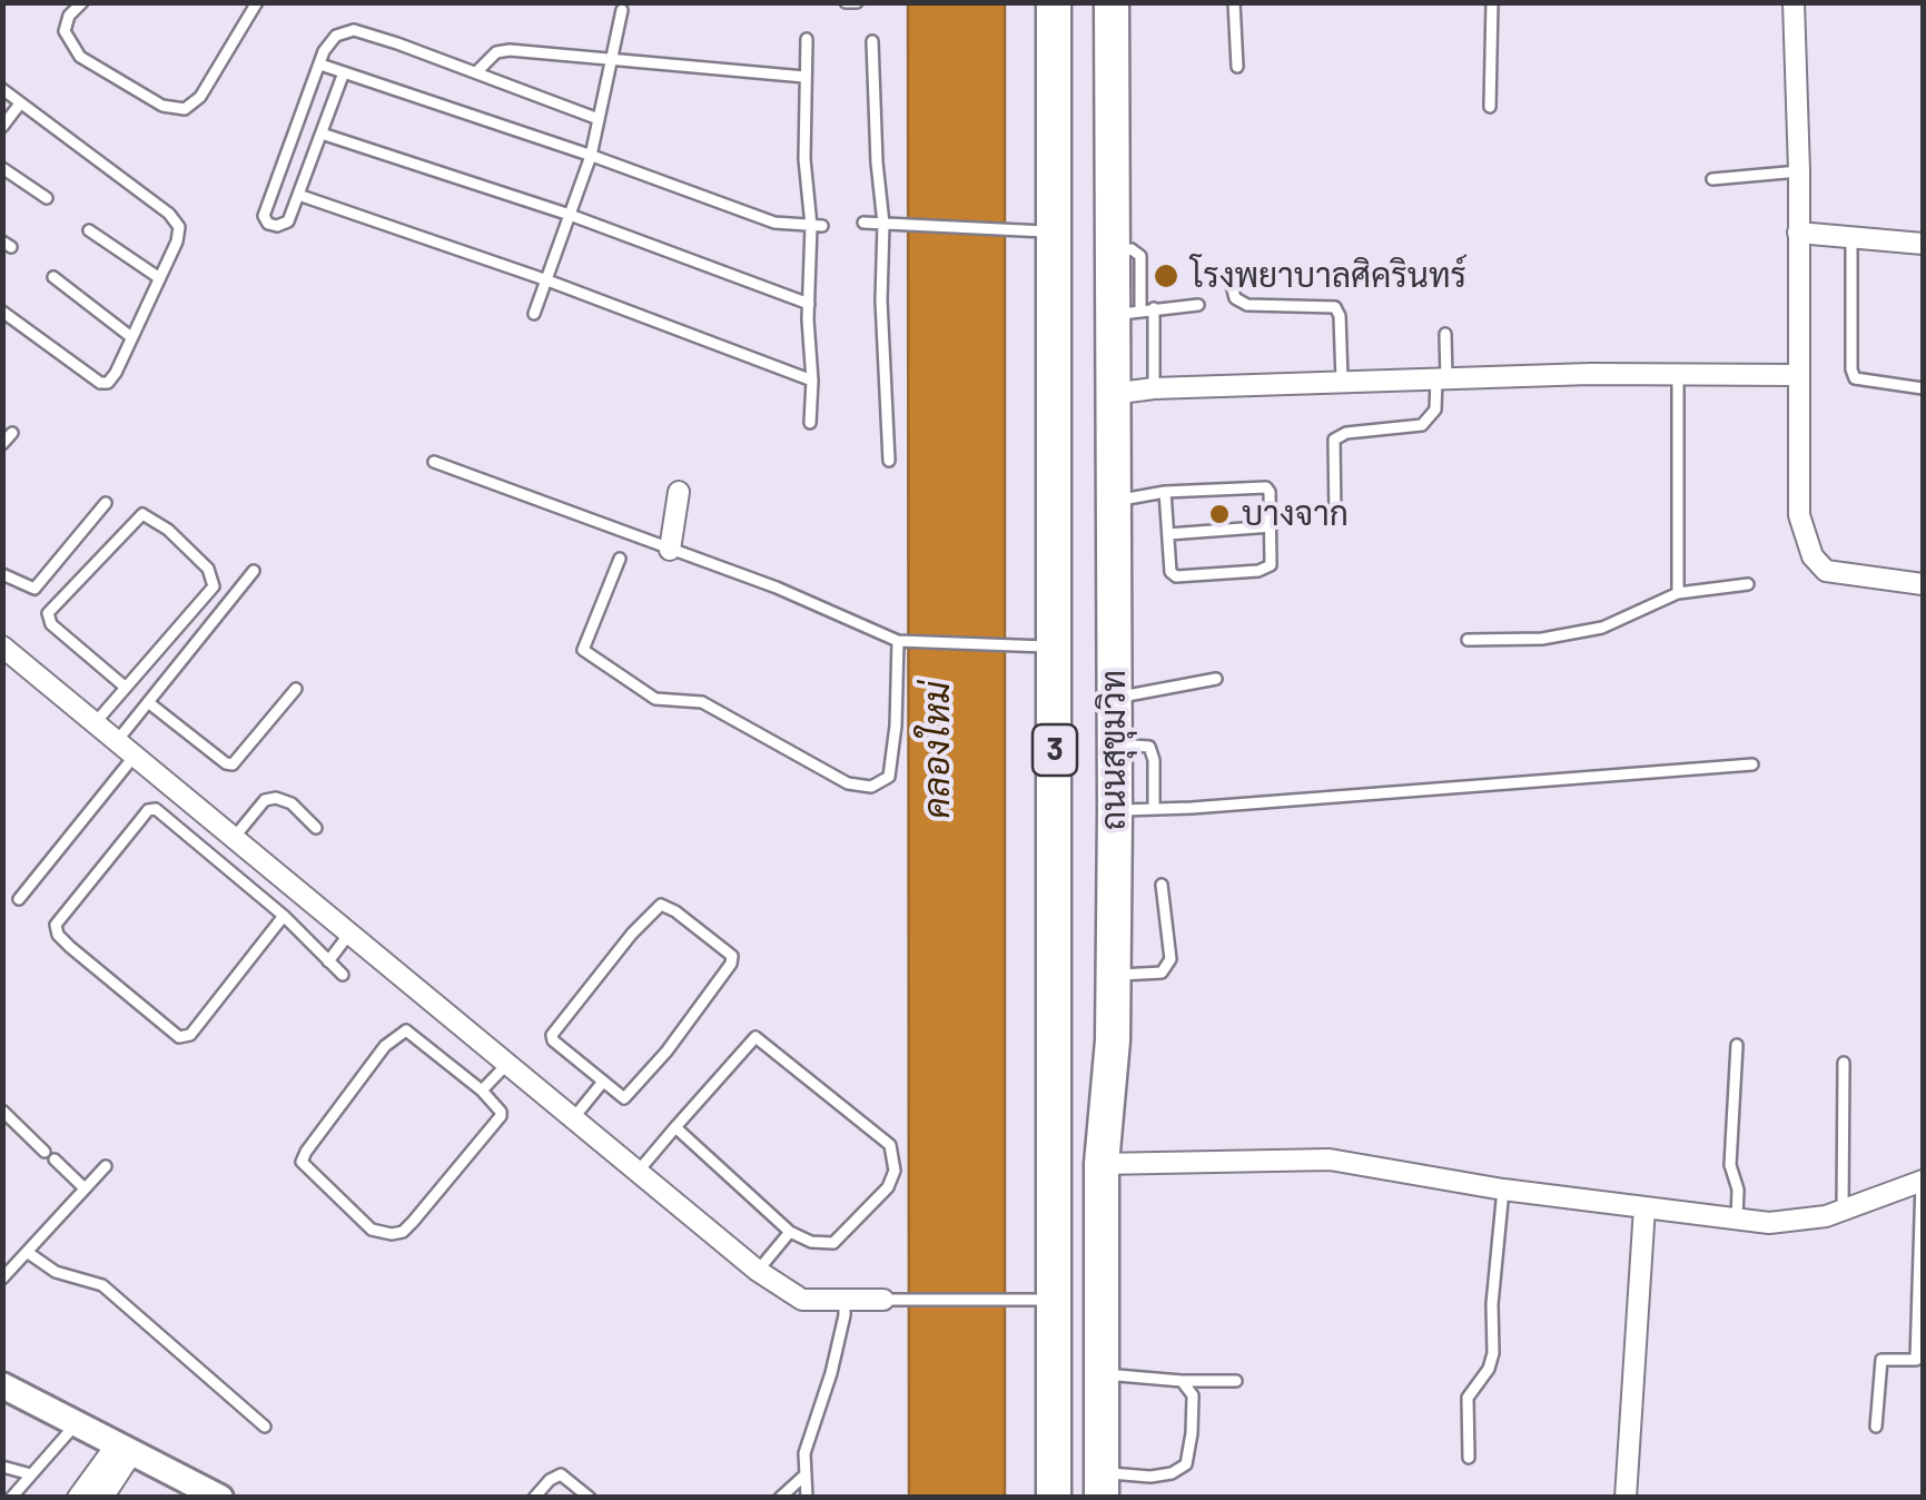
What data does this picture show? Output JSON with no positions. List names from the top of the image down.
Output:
{
  "streets": {
    "highway": ["3", "ถนนสุขุมวิท"]
  },
  "water": ["คลองใหม่"],
  "places": ["โรงพยาบาลศิครินทร์", "บางจาก"]
}
